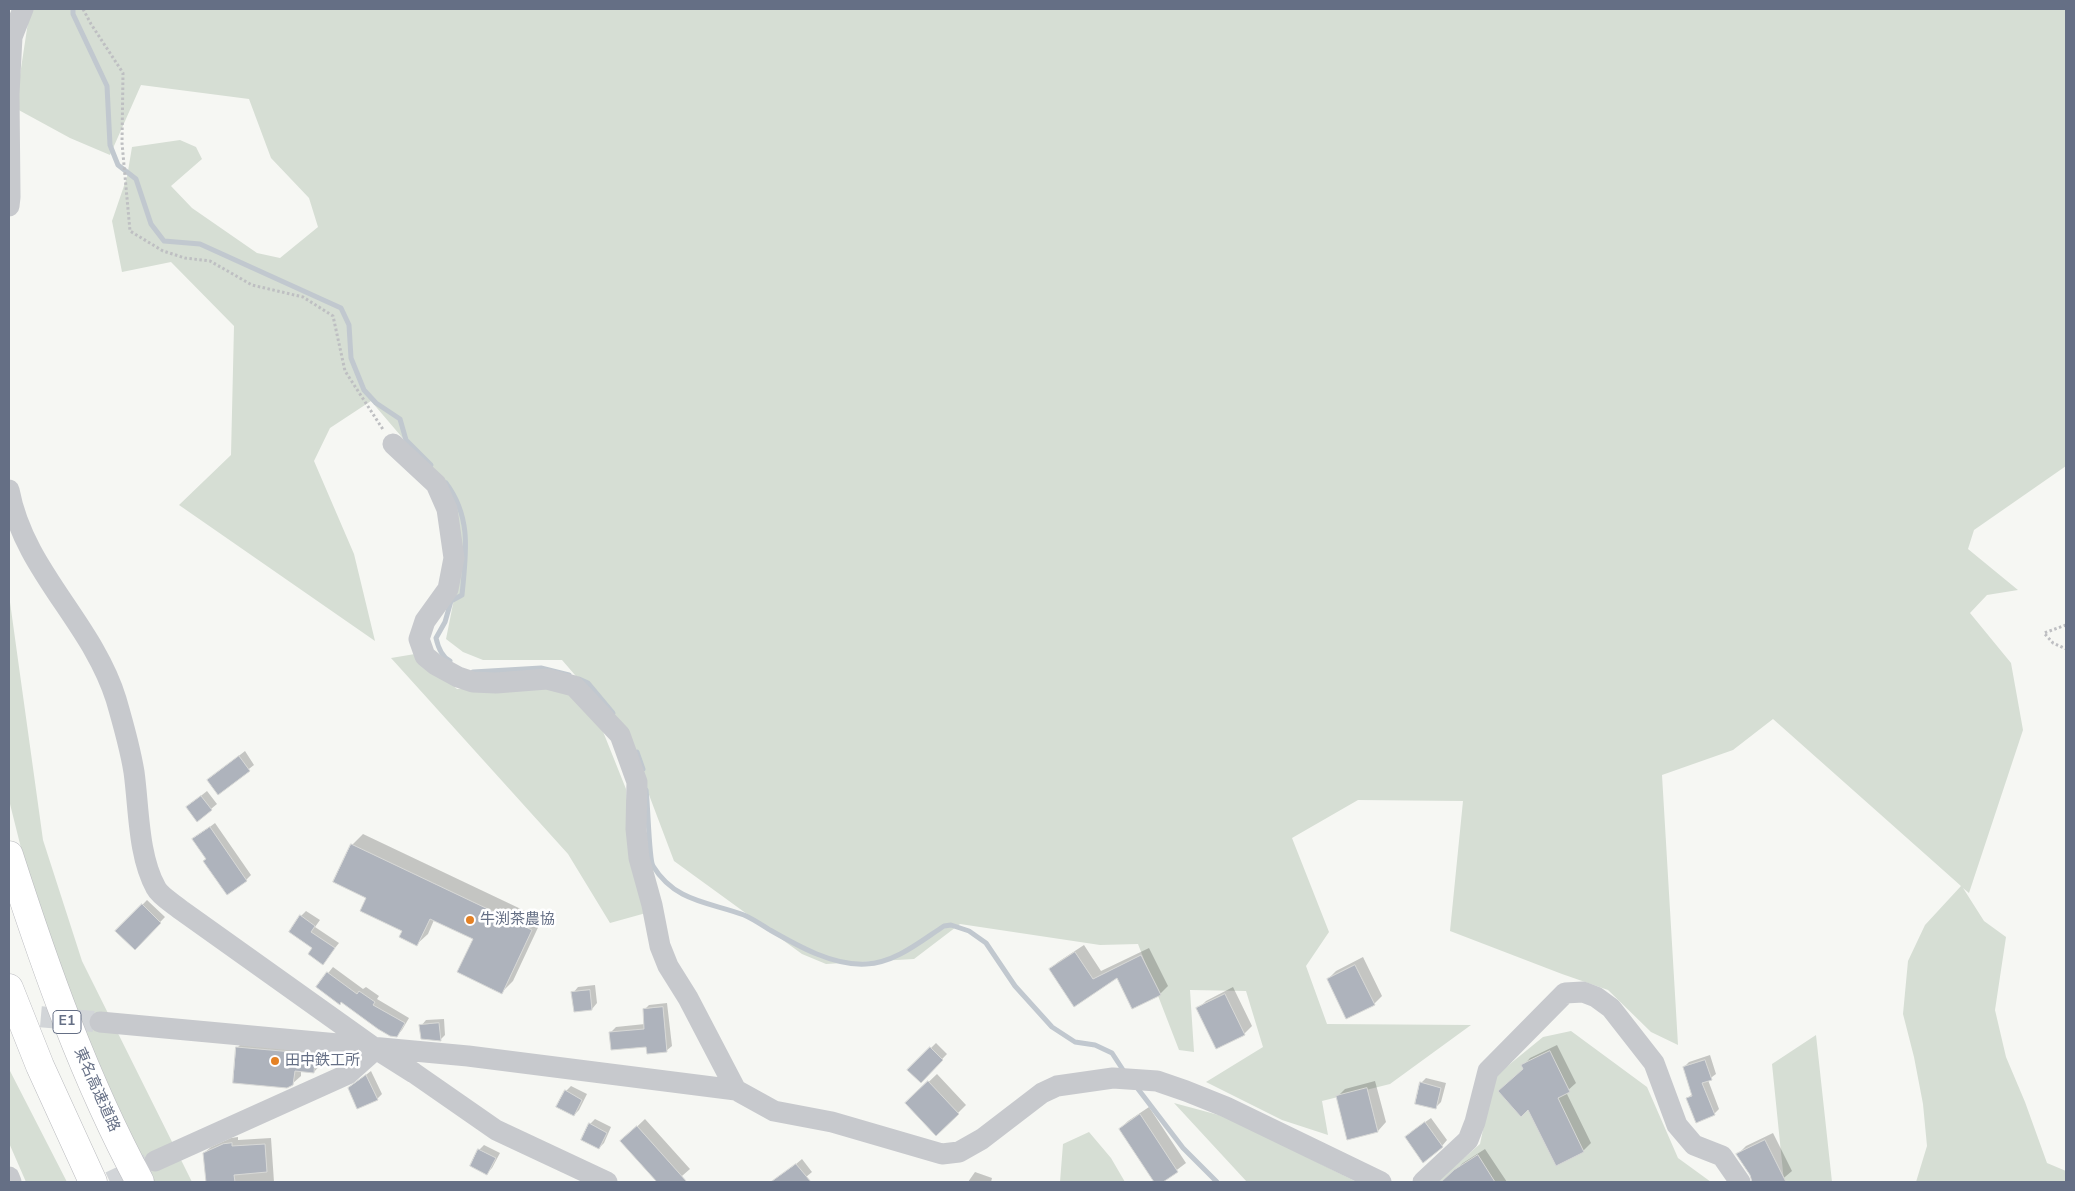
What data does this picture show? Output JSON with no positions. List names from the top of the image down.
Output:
{
  "streets": {
    "highway": ["E1", "東名高速道路"]
  },
  "places": ["牛渕茶農協", "田中鉄工所"]
}
